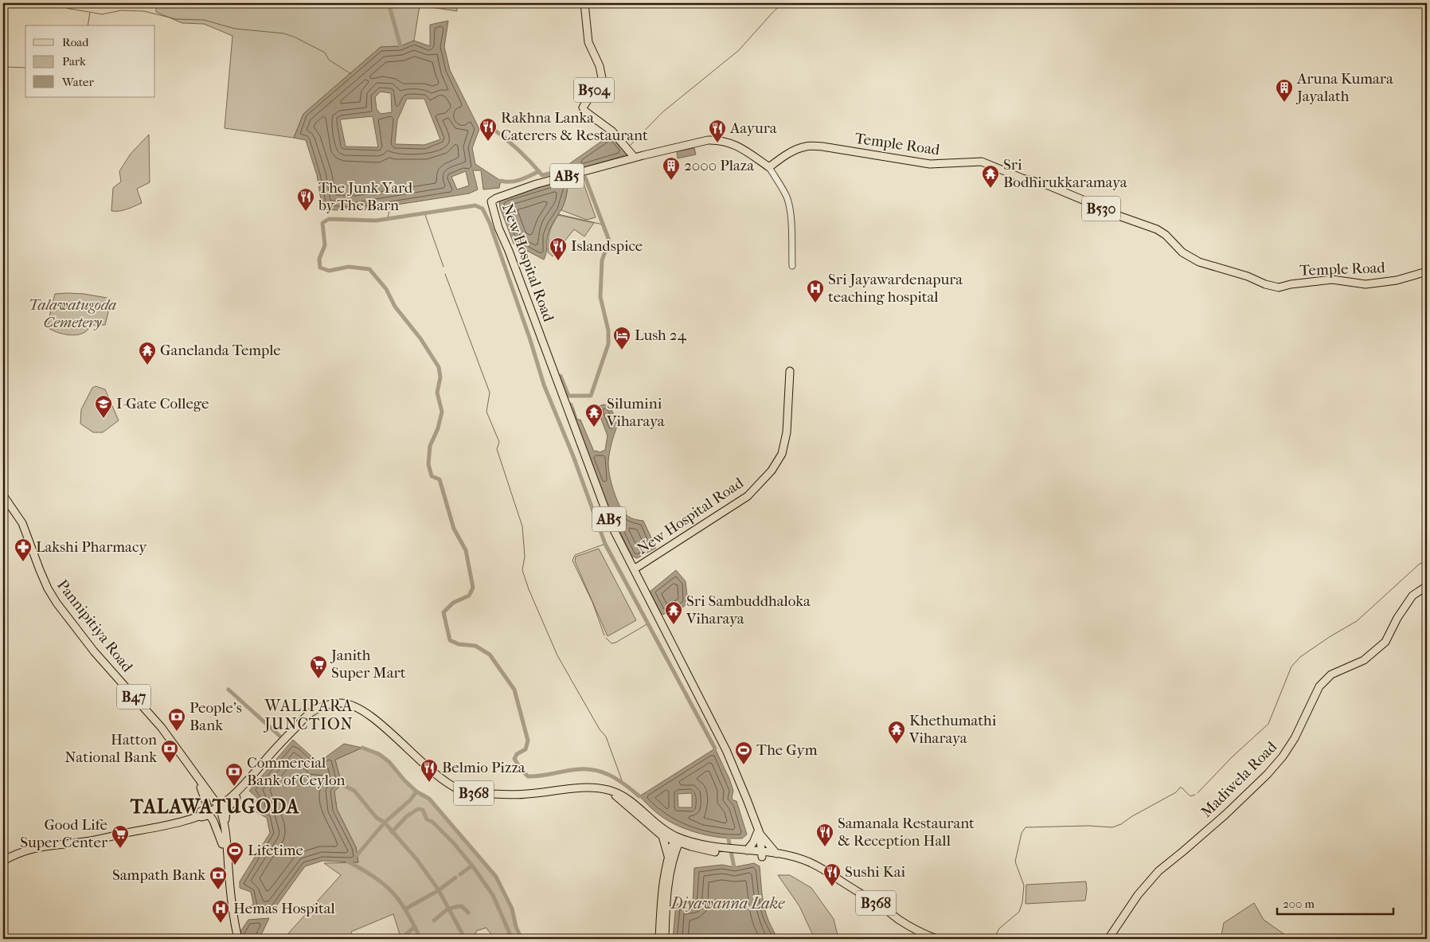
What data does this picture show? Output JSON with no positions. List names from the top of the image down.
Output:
{
  "streets": {
    "main road": [
      "B504",
      "Temple Road",
      "AB5",
      "B530",
      "New Hospital Road",
      "Pannipitiya Road",
      "B47",
      "Madiwela Road",
      "B368"
    ]
  },
  "crossings": [
    ["B504", "New Hospital Road"],
    ["Temple Road", "New Hospital Road"],
    ["AB5", "New Hospital Road"],
    ["AB5", "B368"],
    ["New Hospital Road", "B368"],
    ["Pannipitiya Road", "B368"]
  ],
  "districts": ["WALIPARA JUNCTION", "TALAWATUGODA"],
  "water": ["Diyawanna Lake"],
  "parks": ["Talawatugoda Cemetery"],
  "places": {
    "building": ["Aruna Kumara Jayalath", "2000 Plaza"],
    "restaurant": [
      "Rakhna Lanka Caterers & Restaurant",
      "Aayura",
      "The Junk Yard by The Barn",
      "Islandspice",
      "Belmio Pizza",
      "Samanala Restaurant & Reception Hall",
      "Sushi Kai"
    ],
    "temple": [
      "Sri Bodhirukkaramaya",
      "Ganelanda Temple",
      "Silumini Viharaya",
      "Sri Sambuddhaloka Viharaya",
      "Khethumathi Viharaya"
    ],
    "hospital": ["Sri Jayawardenapura teaching hospital", "Hemas Hospital"],
    "hotel": ["Lush 24"],
    "school or university": ["I-Gate College"],
    "pharmacy": ["Lakshi Pharmacy"],
    "supermarket": ["Janith Super Mart", "Good Life Super Center"],
    "bank": [
      "People's Bank",
      "Hatton National Bank",
      "Commercial Bank of Ceylon",
      "Sampath Bank"
    ],
    "sports": ["The Gym", "Lifetime"]
  },
  "legend": ["Road", "Park", "Water"],
  "scale_bar": "200 m"
}
